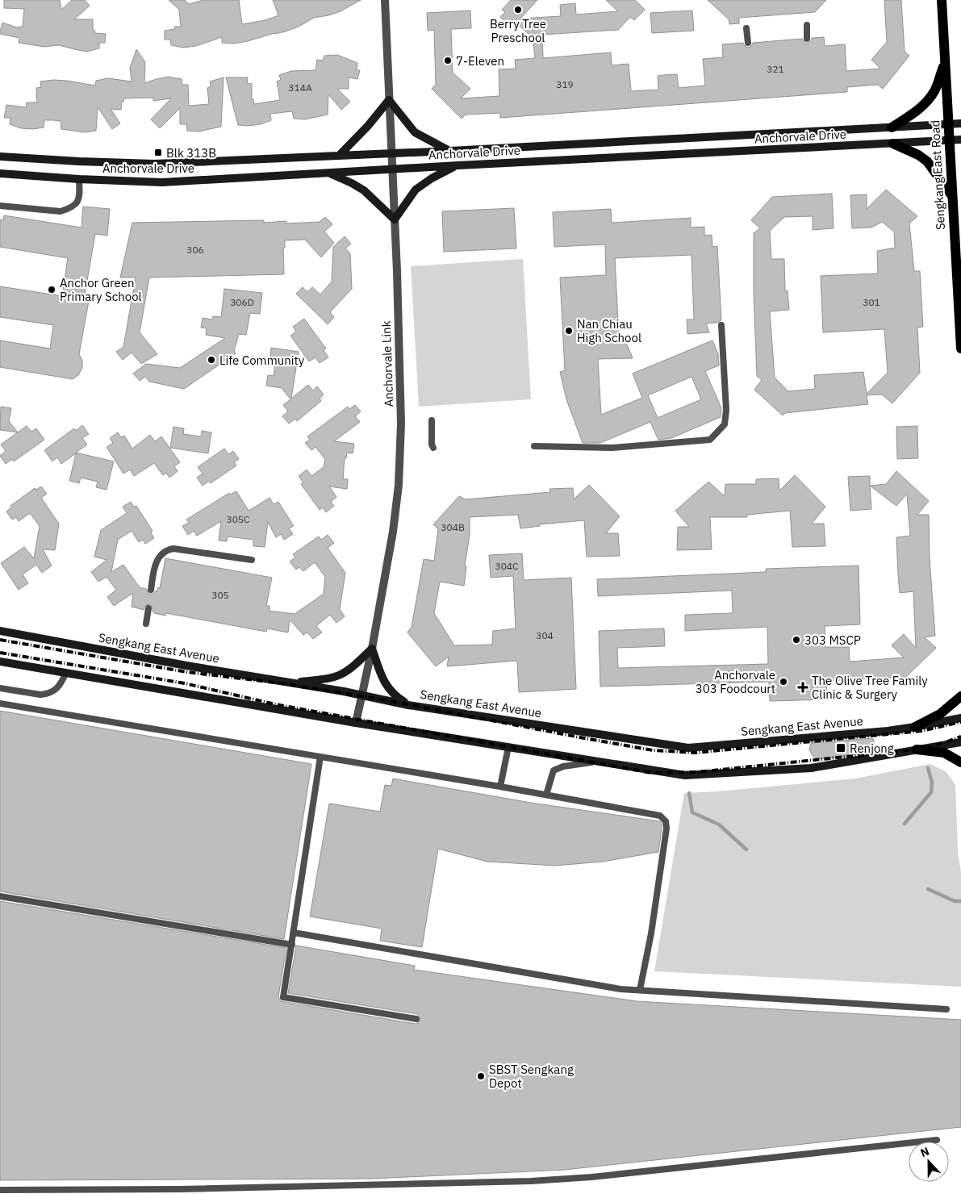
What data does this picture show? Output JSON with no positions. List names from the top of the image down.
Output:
{
  "streets": {
    "main road": ["Sengkang East Road"],
    "street": ["Anchorvale Drive", "Anchorvale Link", "Sengkang East Avenue"]
  },
  "crossings": [
    ["Anchorvale Drive", "Sengkang East Road"],
    ["Anchorvale Drive", "Anchorvale Link"],
    ["Anchorvale Link", "Sengkang East Avenue"]
  ],
  "places": {
    "other": [
      "Berry Tree Preschool",
      "7-Eleven",
      "Anchor Green Primary School",
      "Nan Chiau High School",
      "Life Community",
      "303 MSCP",
      "Anchorvale 303 Foodcourt",
      "SBST Sengkang Depot"
    ],
    "transit": ["Blk 313B", "Renjong"],
    "health": ["The Olive Tree Family Clinic & Surgery"]
  },
  "house_numbers": [
    "321",
    "319",
    "314A",
    "306",
    "306D",
    "301",
    "305C",
    "304B",
    "304C",
    "305",
    "304"
  ],
  "north": "top"
}
